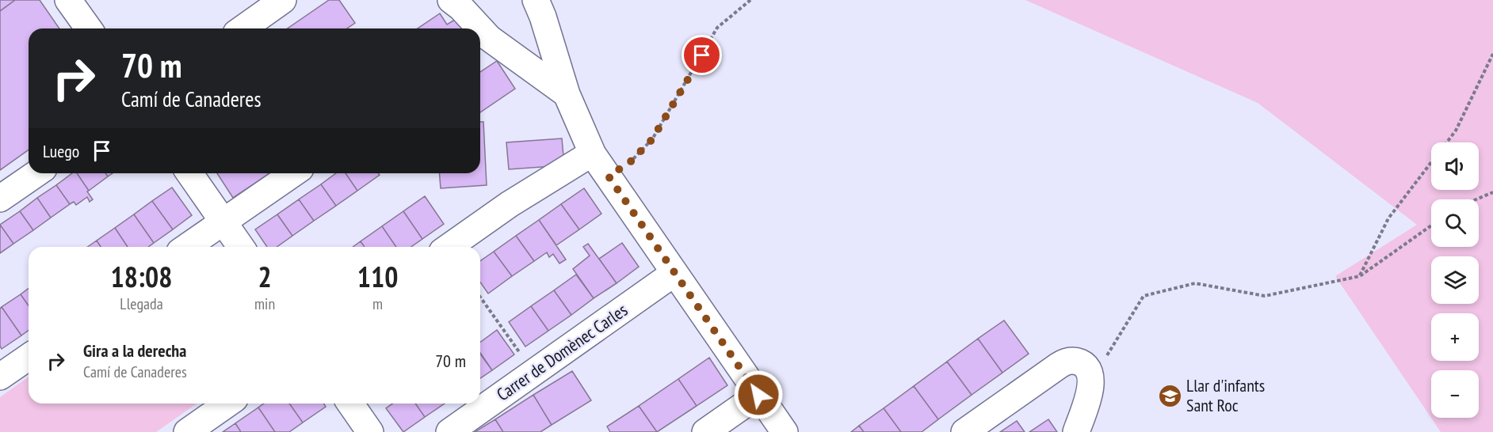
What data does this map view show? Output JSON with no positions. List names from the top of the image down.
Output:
{
  "streets": {
    "street": ["Carrer de Domènec Carles"]
  },
  "places": {
    "school or university": ["Llar d'infants Sant Roc"]
  },
  "page": {
    "turn": ["70 m", "Camí de Canaderes"],
    "then": "Luego",
    "map_buttons": ["+", "−"],
    "eta": [
      "18:08",
      "Llegada",
      "2",
      "min",
      "110",
      "m"
    ],
    "list": [
      {
        "name": "Gira a la derecha",
        "note": "Camí de Canaderes",
        "value": "70 m"
      }
    ]
  }
}
